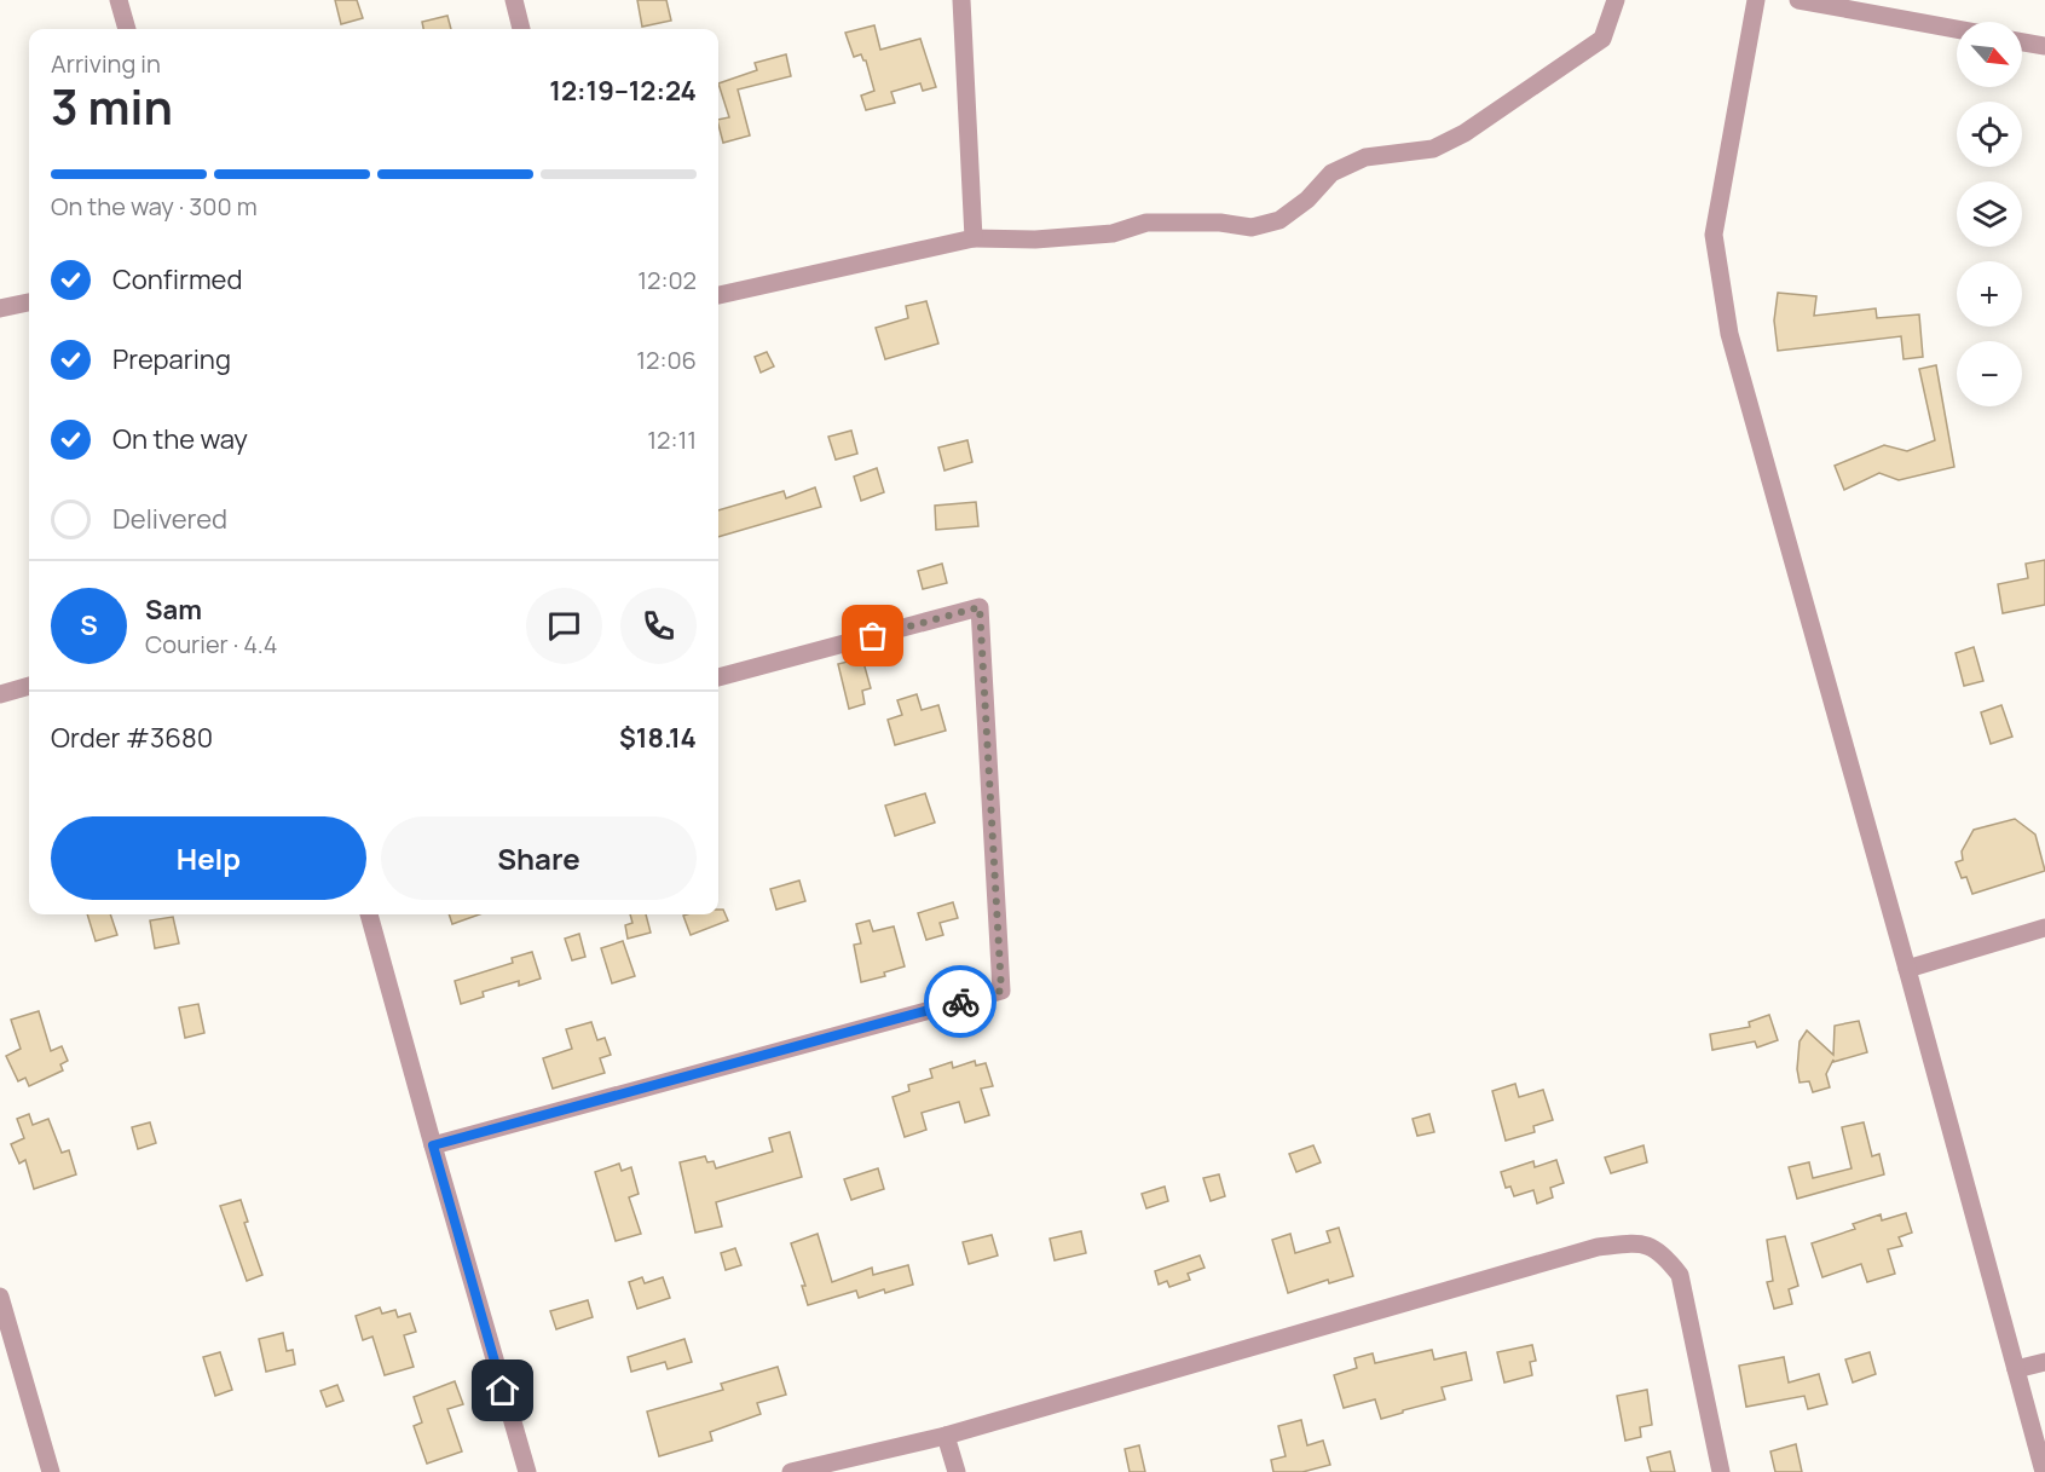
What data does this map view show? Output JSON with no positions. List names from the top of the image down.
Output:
{
  "north": "bottom right",
  "page": {
    "map_buttons": ["+", "−"],
    "heading": ["3 min", "Arriving in", "12:19–12:24"],
    "panel": [
      "Sam",
      "Courier · 4.4",
      "Order #3680",
      "$18.14"
    ],
    "bar": "On the way · 300 m",
    "list": [
      ["Confirmed", "12:02"],
      ["Preparing", "12:06"],
      ["On the way", "12:11"],
      "Delivered"
    ],
    "round": "S",
    "buttons": ["Help", "Share"]
  }
}
